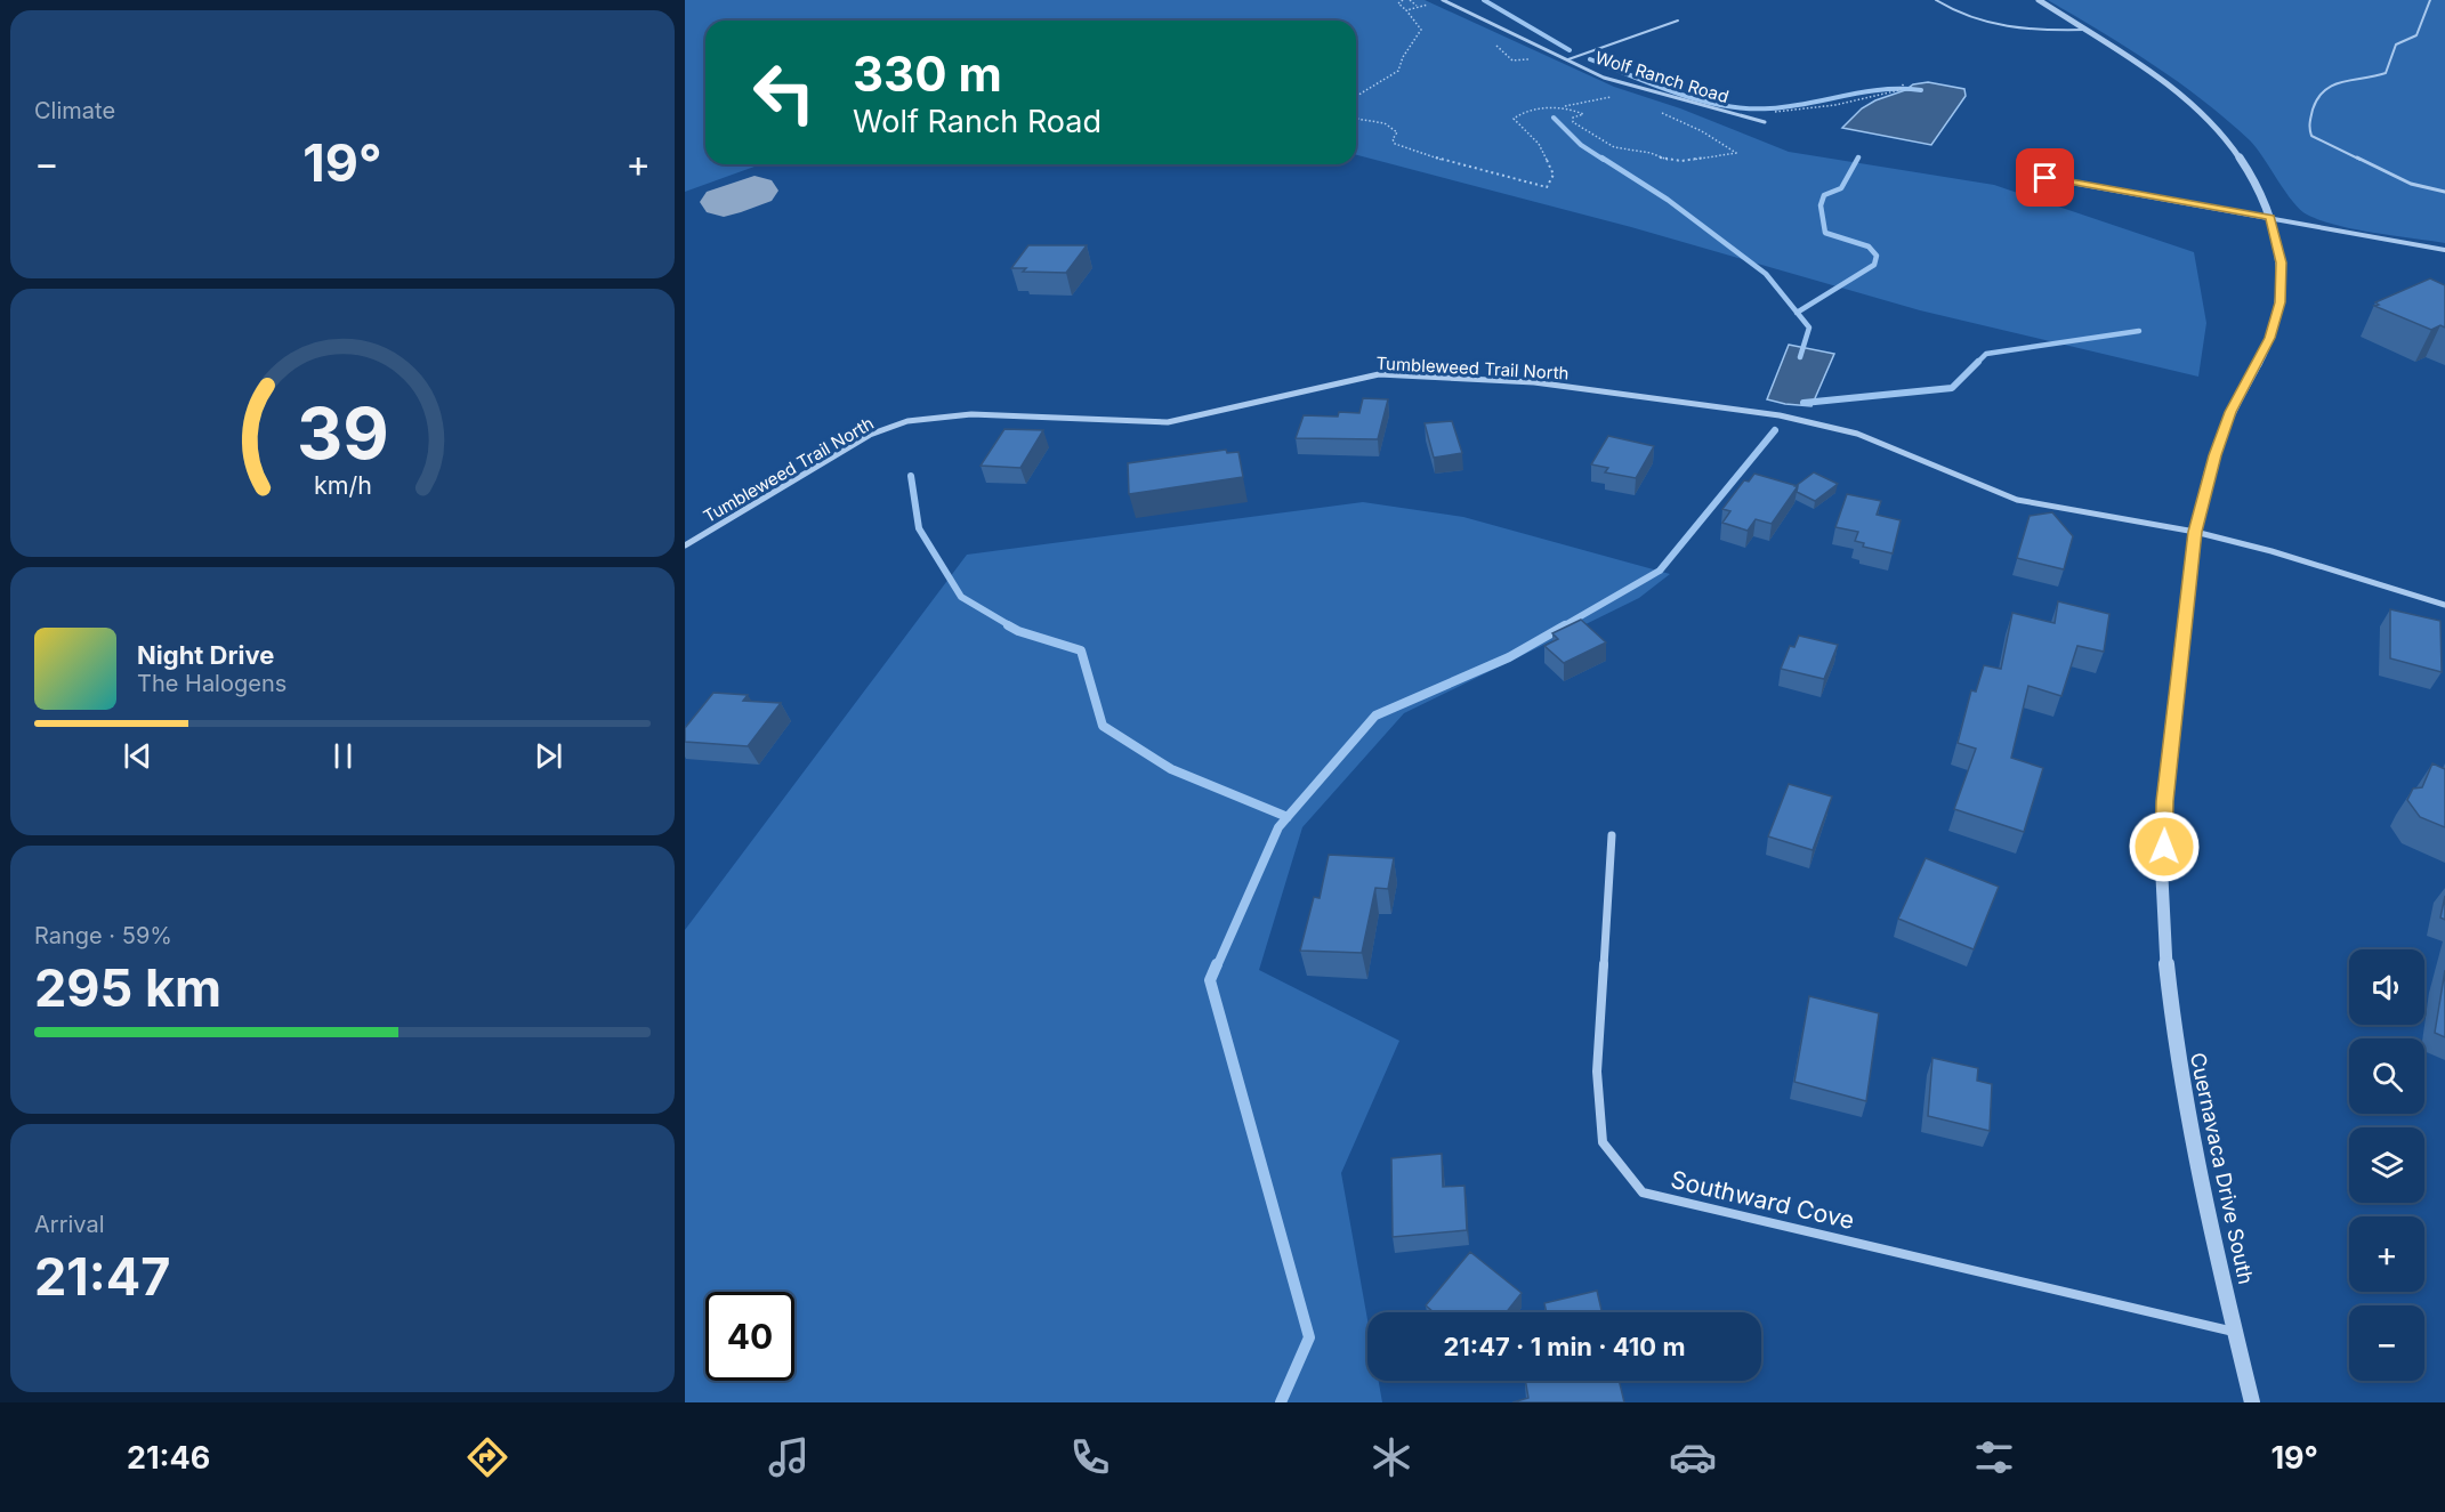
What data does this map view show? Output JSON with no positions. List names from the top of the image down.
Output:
{
  "streets": {
    "street": [
      "Wolf Ranch Road",
      "Tumbleweed Trail North",
      "Cuernavaca Drive South",
      "Southward Cove"
    ]
  },
  "crossings": [
    ["Tumbleweed Trail North", "Cuernavaca Drive South"],
    ["Cuernavaca Drive South", "Southward Cove"]
  ],
  "page": {
    "tile": [
      "Climate",
      ["Range · 59%", "295 km"],
      ["Arrival", "21:47"]
    ],
    "turn": ["330 m", "Wolf Ranch Road"],
    "heat": ["−", "19°", "+"],
    "song": ["Night Drive", "The Halogens"],
    "map_buttons": ["+", "−"],
    "limit": "40",
    "trip": "21:47 · 1 min · 410 m",
    "tabs": ["21:46", "19°"],
    "gauge": ["39", "km/h"]
  }
}
